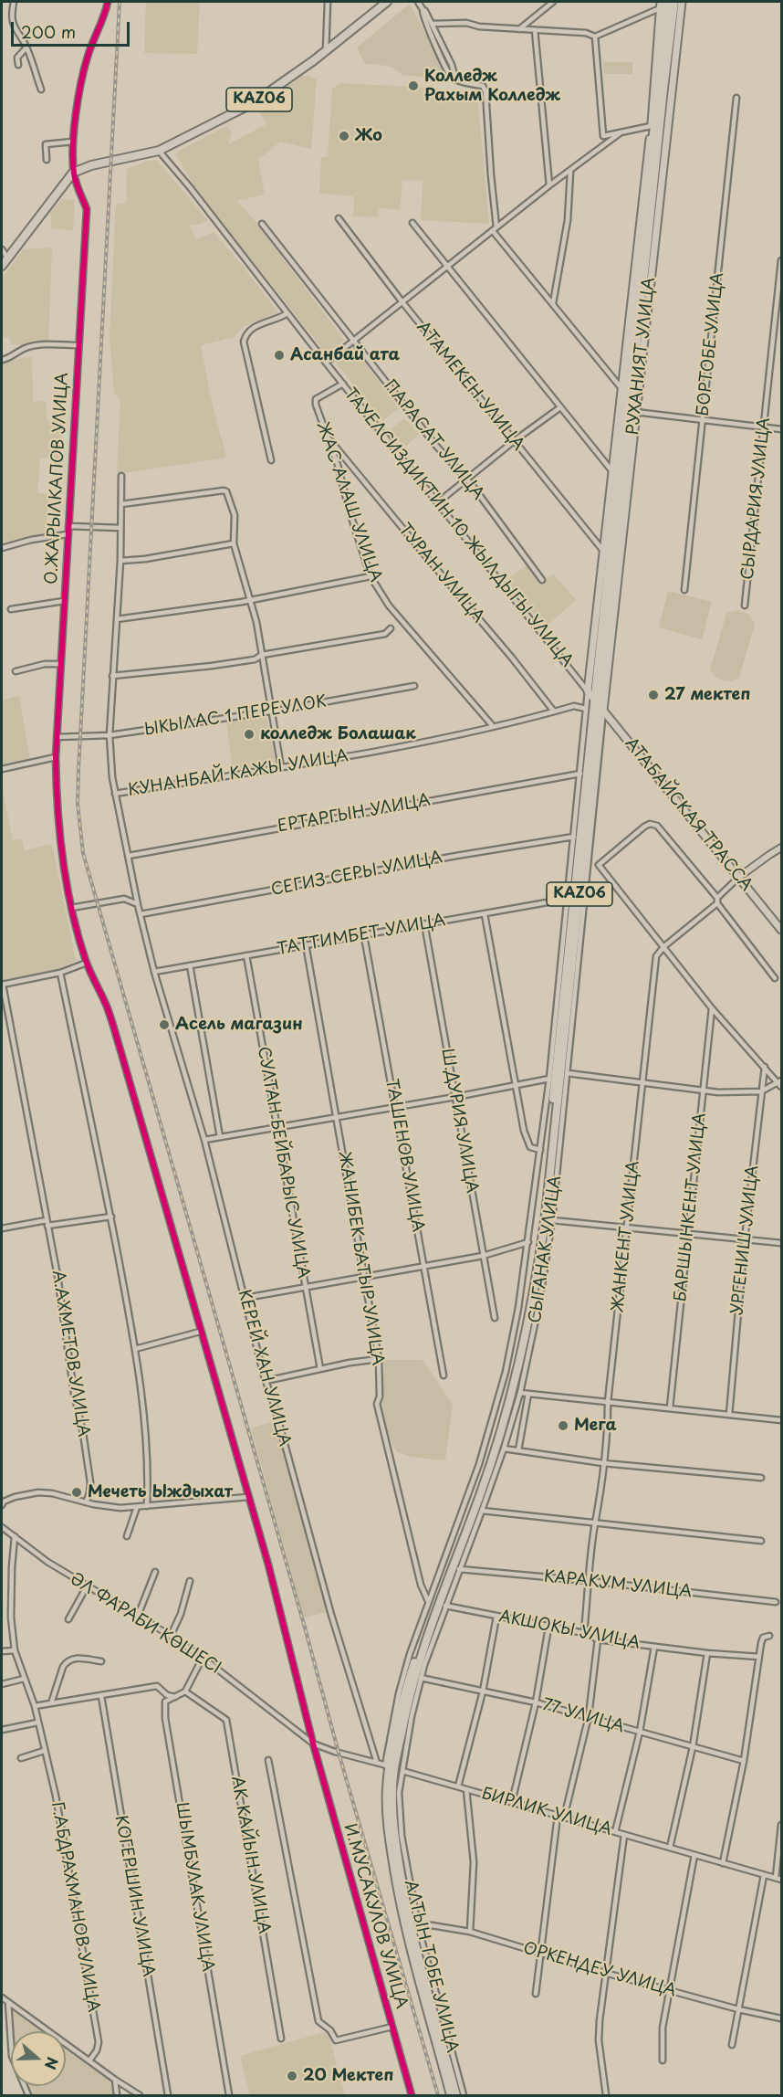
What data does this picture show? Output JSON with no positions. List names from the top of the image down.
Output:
{
  "streets": {
    "main road": [
      "KАZ06",
      "РУХАНИЯТ УЛИЦА",
      "ТАУЕЛСИЗДИКТИН 10 ЖЫЛДЫГЫ УЛИЦА",
      "АТАБАЙСКАЯ ТРАССА"
    ],
    "street": [
      "БОРТОБЕ УЛИЦА",
      "АТАМЕКЕН УЛИЦА",
      "ПАРАСАТ УЛИЦА",
      "О.ЖАРЫЛКАПОВ УЛИЦА",
      "СЫРДАРИЯ УЛИЦА",
      "ЖАС АЛАШ УЛИЦА",
      "ТУРАН УЛИЦА",
      "ЫКЫЛАС 1 ПЕРЕУЛОК",
      "КУНАНБАЙ КАЖЫ УЛИЦА",
      "ЕРТАРГЫН УЛИЦА",
      "СЕГИЗ СЕРЫ УЛИЦА",
      "ТАТТИМБЕТ УЛИЦА",
      "Ш.ДУРИЯ УЛИЦА",
      "ТАШЕНОВ УЛИЦА",
      "СУЛТАН БЕЙБАРЫС УЛИЦА",
      "БАРШЫНКЕНТ УЛИЦА",
      "ЖАНКЕНТ УЛИЦА",
      "УРГЕНИШ УЛИЦА",
      "СЫГАНАК УЛИЦА",
      "ЖАНИБЕК БАТЫР УЛИЦА",
      "А.АХМЕТОВ УЛИЦА",
      "КЕРЕЙ ХАН УЛИЦА",
      "КАРАКУМ УЛИЦА",
      "ӘЛ ФАРАБИ КӨШЕСІ",
      "АКШОКЫ УЛИЦА",
      "77 УЛИЦА",
      "БИРЛИК УЛИЦА",
      "АК КАЙЫН УЛИЦА",
      "ШЫМБУЛАК УЛИЦА",
      "КОГЕРШИН УЛИЦА",
      "Г.АБДРАХМАНОВ УЛИЦА",
      "И.МУСАКУЛОВ УЛИЦА",
      "АЛТЫН ТОБЕ УЛИЦА",
      "ОРКЕНДЕУ УЛИЦА"
    ]
  },
  "crossings": [
    ["KАZ06", "РУХАНИЯТ УЛИЦА"],
    ["KАZ06", "О.ЖАРЫЛКАПОВ УЛИЦА"],
    ["KАZ06", "ТАУЕЛСИЗДИКТИН 10 ЖЫЛДЫГЫ УЛИЦА"],
    ["KАZ06", "АТАБАЙСКАЯ ТРАССА"],
    ["KАZ06", "СЫГАНАК УЛИЦА"],
    ["KАZ06", "БИРЛИК УЛИЦА"],
    ["РУХАНИЯТ УЛИЦА", "АТАМЕКЕН УЛИЦА"],
    ["РУХАНИЯТ УЛИЦА", "ТАУЕЛСИЗДИКТИН 10 ЖЫЛДЫГЫ УЛИЦА"],
    ["РУХАНИЯТ УЛИЦА", "АТАБАЙСКАЯ ТРАССА"],
    ["РУХАНИЯТ УЛИЦА", "СЫГАНАК УЛИЦА"],
    ["О.ЖАРЫЛКАПОВ УЛИЦА", "ЫКЫЛАС 1 ПЕРЕУЛОК"],
    ["О.ЖАРЫЛКАПОВ УЛИЦА", "И.МУСАКУЛОВ УЛИЦА"],
    ["ЖАС АЛАШ УЛИЦА", "ТАУЕЛСИЗДИКТИН 10 ЖЫЛДЫГЫ УЛИЦА"],
    ["ЖАС АЛАШ УЛИЦА", "ТУРАН УЛИЦА"],
    ["ЖАС АЛАШ УЛИЦА", "КУНАНБАЙ КАЖЫ УЛИЦА"],
    ["ТАУЕЛСИЗДИКТИН 10 ЖЫЛДЫГЫ УЛИЦА", "АТАБАЙСКАЯ ТРАССА"],
    ["ТАУЕЛСИЗДИКТИН 10 ЖЫЛДЫГЫ УЛИЦА", "СЫГАНАК УЛИЦА"],
    ["ТУРАН УЛИЦА", "КУНАНБАЙ КАЖЫ УЛИЦА"],
    ["ЫКЫЛАС 1 ПЕРЕУЛОК", "КЕРЕЙ ХАН УЛИЦА"],
    ["КУНАНБАЙ КАЖЫ УЛИЦА", "КЕРЕЙ ХАН УЛИЦА"],
    ["ЕРТАРГЫН УЛИЦА", "КЕРЕЙ ХАН УЛИЦА"],
    ["АТАБАЙСКАЯ ТРАССА", "ЖАНКЕНТ УЛИЦА"],
    ["АТАБАЙСКАЯ ТРАССА", "СЫГАНАК УЛИЦА"],
    ["СЕГИЗ СЕРЫ УЛИЦА", "КЕРЕЙ ХАН УЛИЦА"],
    ["ТАТТИМБЕТ УЛИЦА", "Ш.ДУРИЯ УЛИЦА"],
    ["ТАТТИМБЕТ УЛИЦА", "ТАШЕНОВ УЛИЦА"],
    ["ТАТТИМБЕТ УЛИЦА", "СУЛТАН БЕЙБАРЫС УЛИЦА"],
    ["ТАТТИМБЕТ УЛИЦА", "ЖАНИБЕК БАТЫР УЛИЦА"],
    ["ТАТТИМБЕТ УЛИЦА", "КЕРЕЙ ХАН УЛИЦА"],
    ["ЖАНКЕНТ УЛИЦА", "КАРАКУМ УЛИЦА"],
    ["ЖАНКЕНТ УЛИЦА", "АКШОКЫ УЛИЦА"],
    ["СЫГАНАК УЛИЦА", "КАРАКУМ УЛИЦА"],
    ["СЫГАНАК УЛИЦА", "АКШОКЫ УЛИЦА"],
    ["СЫГАНАК УЛИЦА", "77 УЛИЦА"],
    ["СЫГАНАК УЛИЦА", "БИРЛИК УЛИЦА"],
    ["СЫГАНАК УЛИЦА", "АЛТЫН ТОБЕ УЛИЦА"],
    ["КЕРЕЙ ХАН УЛИЦА", "БИРЛИК УЛИЦА"],
    ["ӘЛ ФАРАБИ КӨШЕСІ", "БИРЛИК УЛИЦА"],
    ["ӘЛ ФАРАБИ КӨШЕСІ", "Г.АБДРАХМАНОВ УЛИЦА"],
    ["ӘЛ ФАРАБИ КӨШЕСІ", "И.МУСАКУЛОВ УЛИЦА"],
    ["БИРЛИК УЛИЦА", "И.МУСАКУЛОВ УЛИЦА"],
    ["БИРЛИК УЛИЦА", "АЛТЫН ТОБЕ УЛИЦА"],
    ["АЛТЫН ТОБЕ УЛИЦА", "ОРКЕНДЕУ УЛИЦА"]
  ],
  "places": [
    "Колледж Рахым Колледж",
    "Жо",
    "Асанбай ата",
    "27 мектеп",
    "колледж Болашак",
    "Асель магазин",
    "Мега",
    "Мечеть Ыждыхат",
    "20 Мектеп"
  ],
  "scale_bar": "200 m",
  "north": "right"
}
